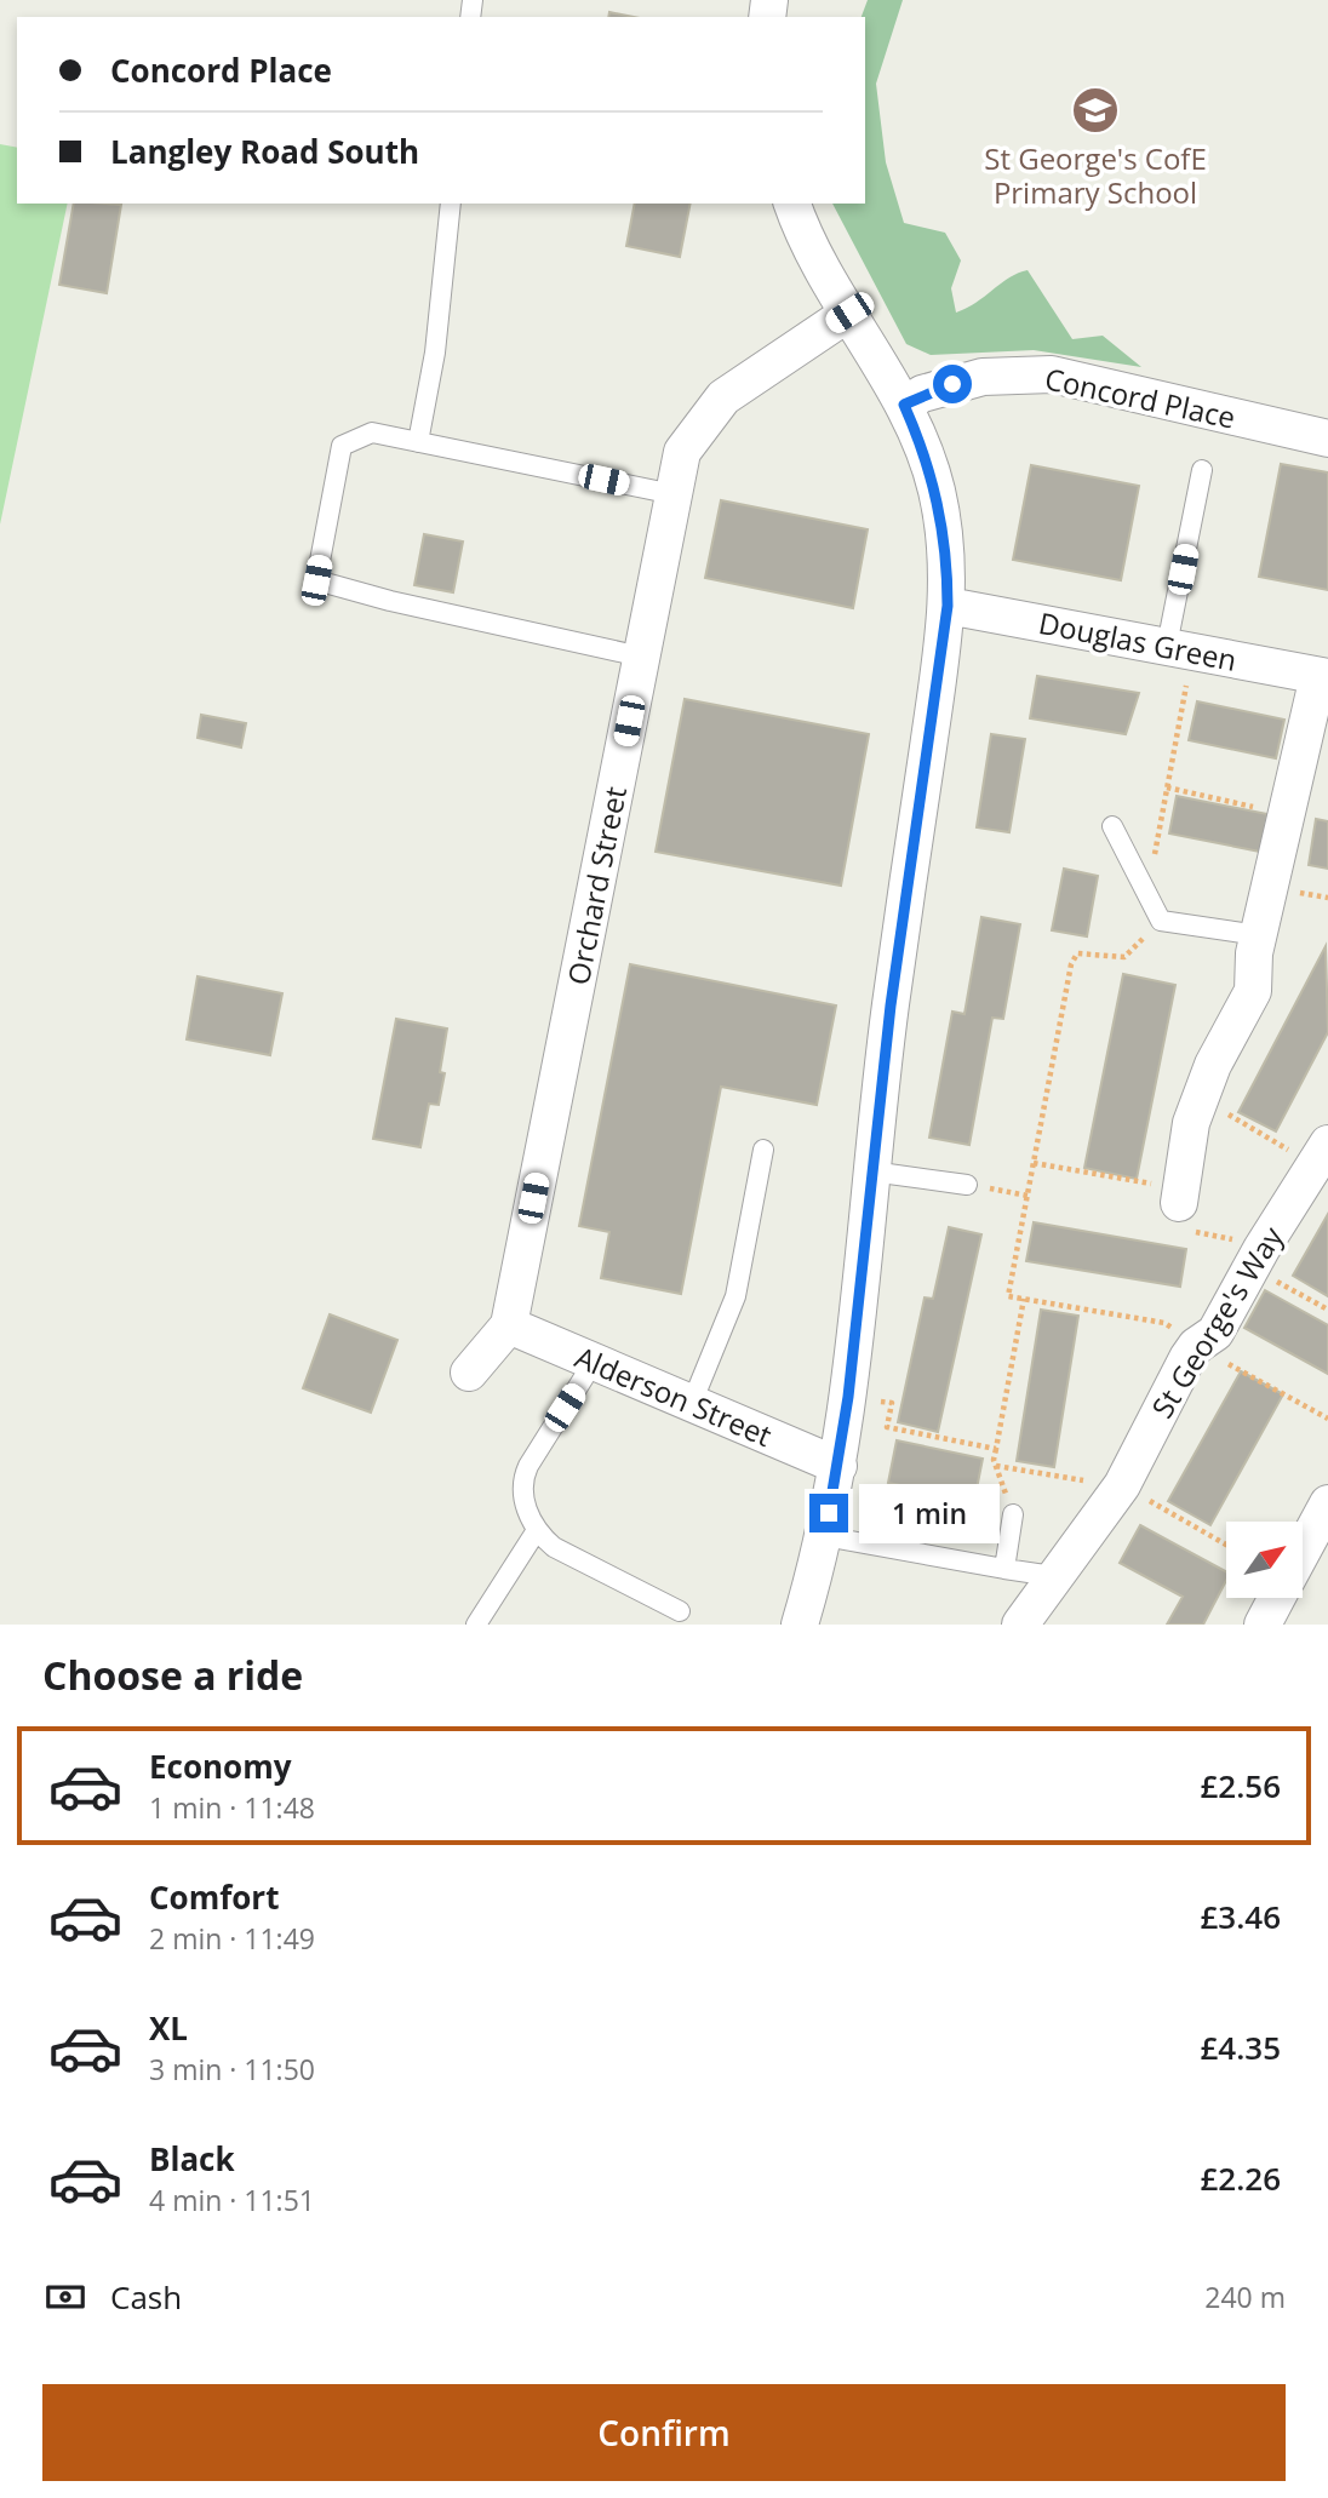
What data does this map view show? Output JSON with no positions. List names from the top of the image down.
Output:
{
  "streets": {
    "street": [
      "Concord Place",
      "Douglas Green",
      "Orchard Street",
      "St George's Way",
      "Alderson Street"
    ]
  },
  "crossings": [
    ["Orchard Street", "Alderson Street"]
  ],
  "places": {
    "school or university": ["St George's CofE Primary School"]
  },
  "north": "top right",
  "page": {
    "banner": ["Concord Place", "Langley Road South"],
    "bubble": "1 min",
    "heading": "Choose a ride",
    "list": [
      {
        "name": "Economy",
        "note": "1 min · 11:48",
        "value": "£2.56"
      },
      {
        "name": "Comfort",
        "note": "2 min · 11:49",
        "value": "£3.46"
      },
      {
        "name": "XL",
        "note": "3 min · 11:50",
        "value": "£4.35"
      },
      {
        "name": "Black",
        "note": "4 min · 11:51",
        "value": "£2.26"
      }
    ],
    "pay": ["Cash", "240 m"],
    "buttons": "Confirm"
  }
}
